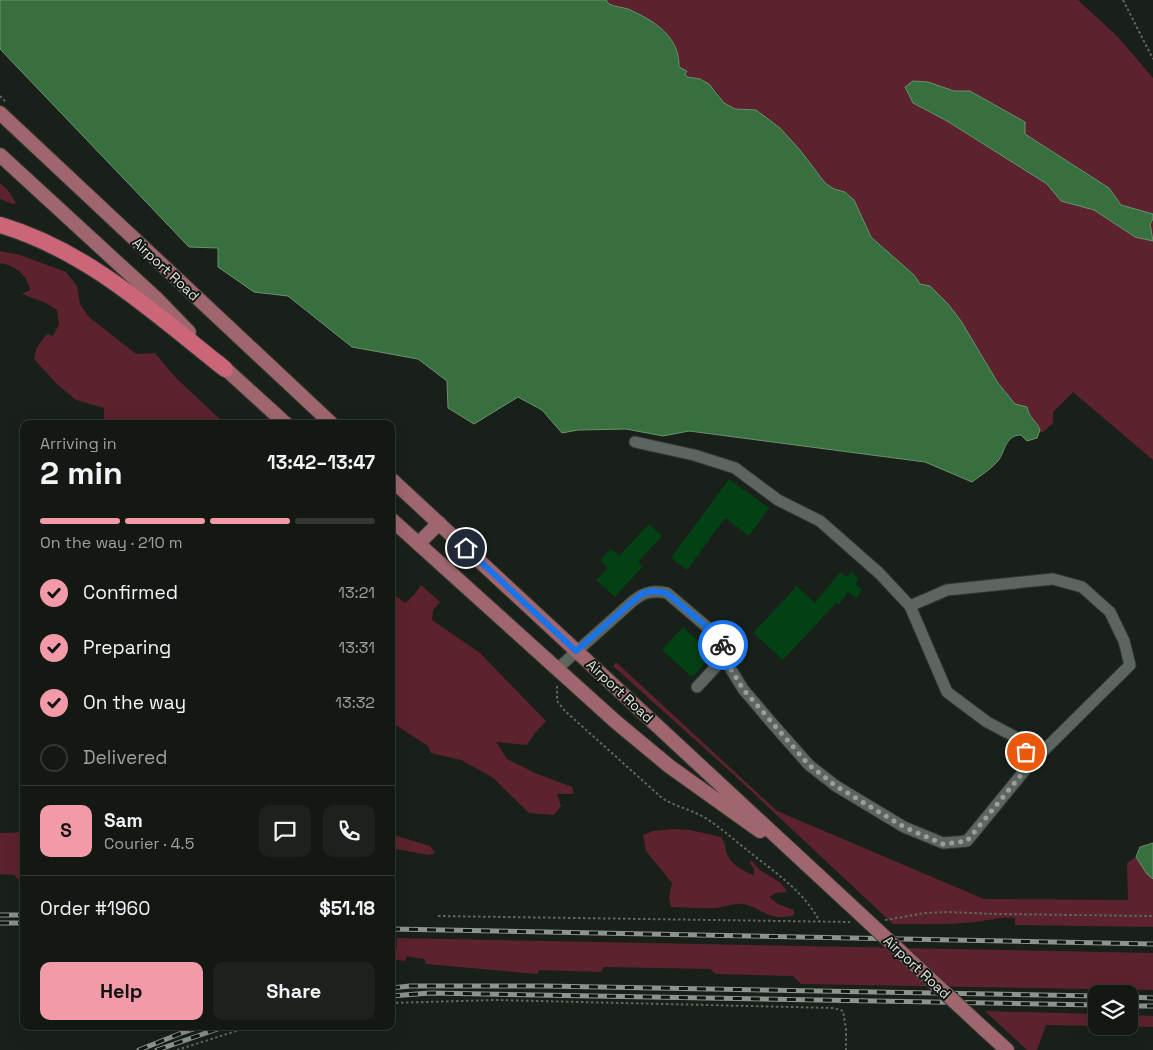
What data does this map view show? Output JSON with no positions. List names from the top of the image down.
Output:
{
  "streets": {
    "main road": ["Airport Road"]
  },
  "page": {
    "heading": ["2 min", "Arriving in", "13:42–13:47"],
    "panel": [
      "Sam",
      "Courier · 4.5",
      "Order #1960",
      "$51.18"
    ],
    "bar": "On the way · 210 m",
    "list": [
      ["Confirmed", "13:21"],
      ["Preparing", "13:31"],
      ["On the way", "13:32"],
      "Delivered"
    ],
    "round": "S",
    "buttons": ["Help", "Share"]
  }
}
